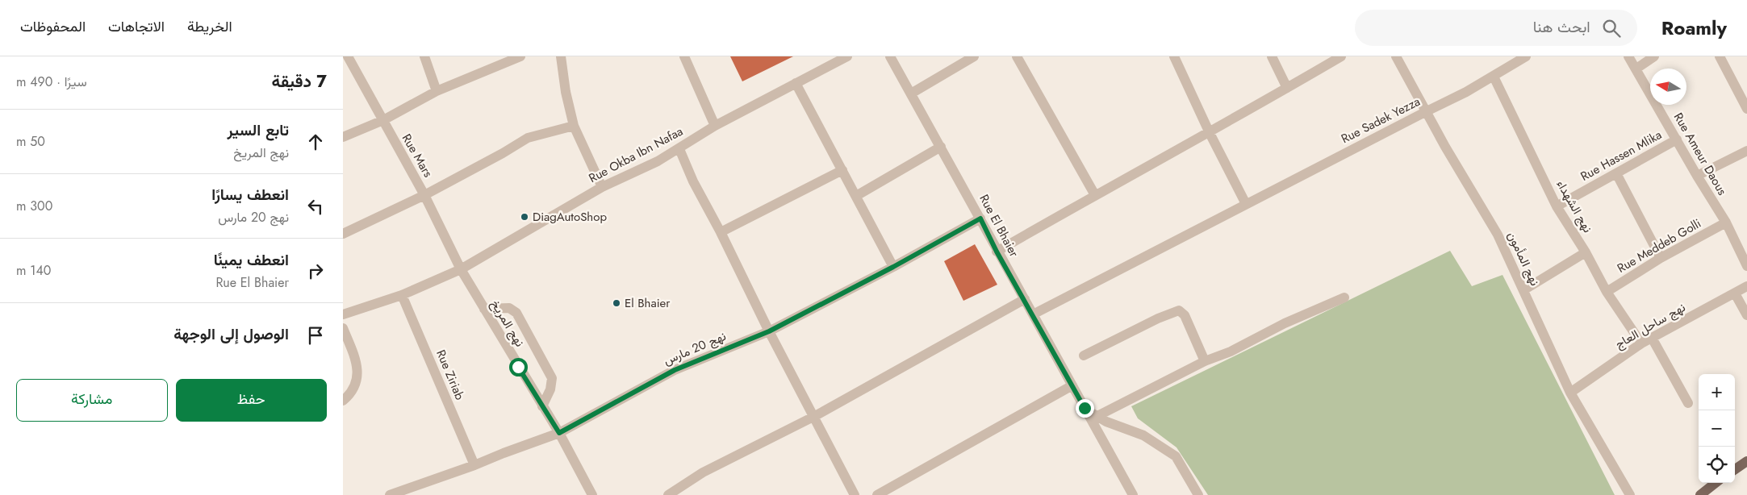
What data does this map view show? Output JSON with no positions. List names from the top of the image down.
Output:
{
  "streets": {
    "street": [
      "Rue Sadek Yezza",
      "Rue Ameur Daous",
      "Rue Okba Ibn Nafaa",
      "Rue Mars",
      "Rue Hassen Mlika",
      "نهج الشهداء",
      "Rue El Bhaier",
      "Rue Meddeb Golli",
      "نهج المأمون",
      "نهج المريخ",
      "نهج ساحل العاج",
      "نهج 20 مارس",
      "Rue Ziriab"
    ]
  },
  "crossings": [
    ["Rue Sadek Yezza", "نهج الشهداء"],
    ["Rue Sadek Yezza", "Rue El Bhaier"],
    ["Rue Sadek Yezza", "نهج المأمون"],
    ["Rue Ameur Daous", "Rue Hassen Mlika"],
    ["Rue Ameur Daous", "Rue Meddeb Golli"],
    ["Rue Okba Ibn Nafaa", "Rue Mars"],
    ["Rue Okba Ibn Nafaa", "نهج المريخ"],
    ["Rue Okba Ibn Nafaa", "Rue Ziriab"],
    ["Rue Mars", "نهج المريخ"],
    ["Rue Hassen Mlika", "نهج الشهداء"],
    ["نهج الشهداء", "Rue Meddeb Golli"],
    ["نهج الشهداء", "نهج ساحل العاج"],
    ["Rue El Bhaier", "نهج 20 مارس"],
    ["نهج المأمون", "نهج ساحل العاج"],
    ["نهج المريخ", "نهج 20 مارس"],
    ["نهج 20 مارس", "Rue Ziriab"]
  ],
  "places": ["DiagAutoShop", "El Bhaier"],
  "north": "left",
  "page": {
    "header": "Roamly",
    "search": "ابحث هنا",
    "nav": ["الخريطة", "الاتجاهات", "المحفوظات"],
    "heading": ["7 دقيقة", "سيرًا · 490 m"],
    "list": [
      ["تابع السير", "نهج المريخ", "50 m"],
      ["انعطف يسارًا", "نهج 20 مارس", "300 m"],
      ["انعطف يمينًا", "Rue El Bhaier", "140 m"],
      "الوصول إلى الوجهة"
    ],
    "buttons": ["حفظ", "مشاركة"],
    "map_buttons": ["+", "−"]
  }
}
